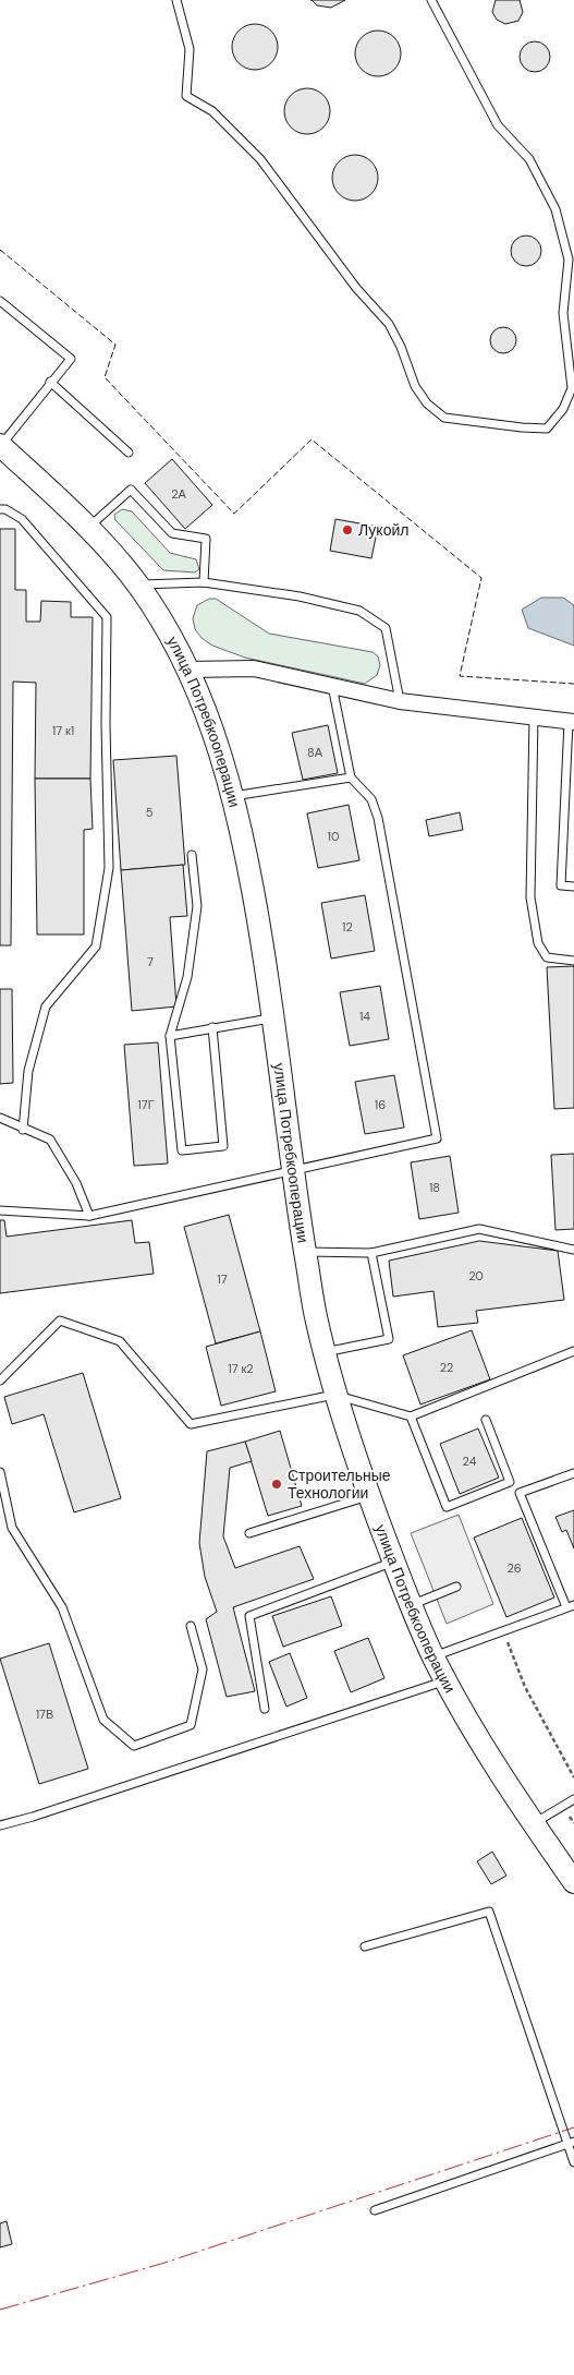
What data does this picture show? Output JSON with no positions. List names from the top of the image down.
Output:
{
  "streets": {
    "main road": ["улица Потребкооперации"]
  },
  "places": ["Лукойл", "Строительные Технологии"],
  "house_numbers": [
    "2А",
    "17 к1",
    "8А",
    "5",
    "10",
    "12",
    "7",
    "14",
    "17Г",
    "16",
    "18",
    "20",
    "17",
    "22",
    "17 к2",
    "24",
    "26",
    "17В"
  ]
}
